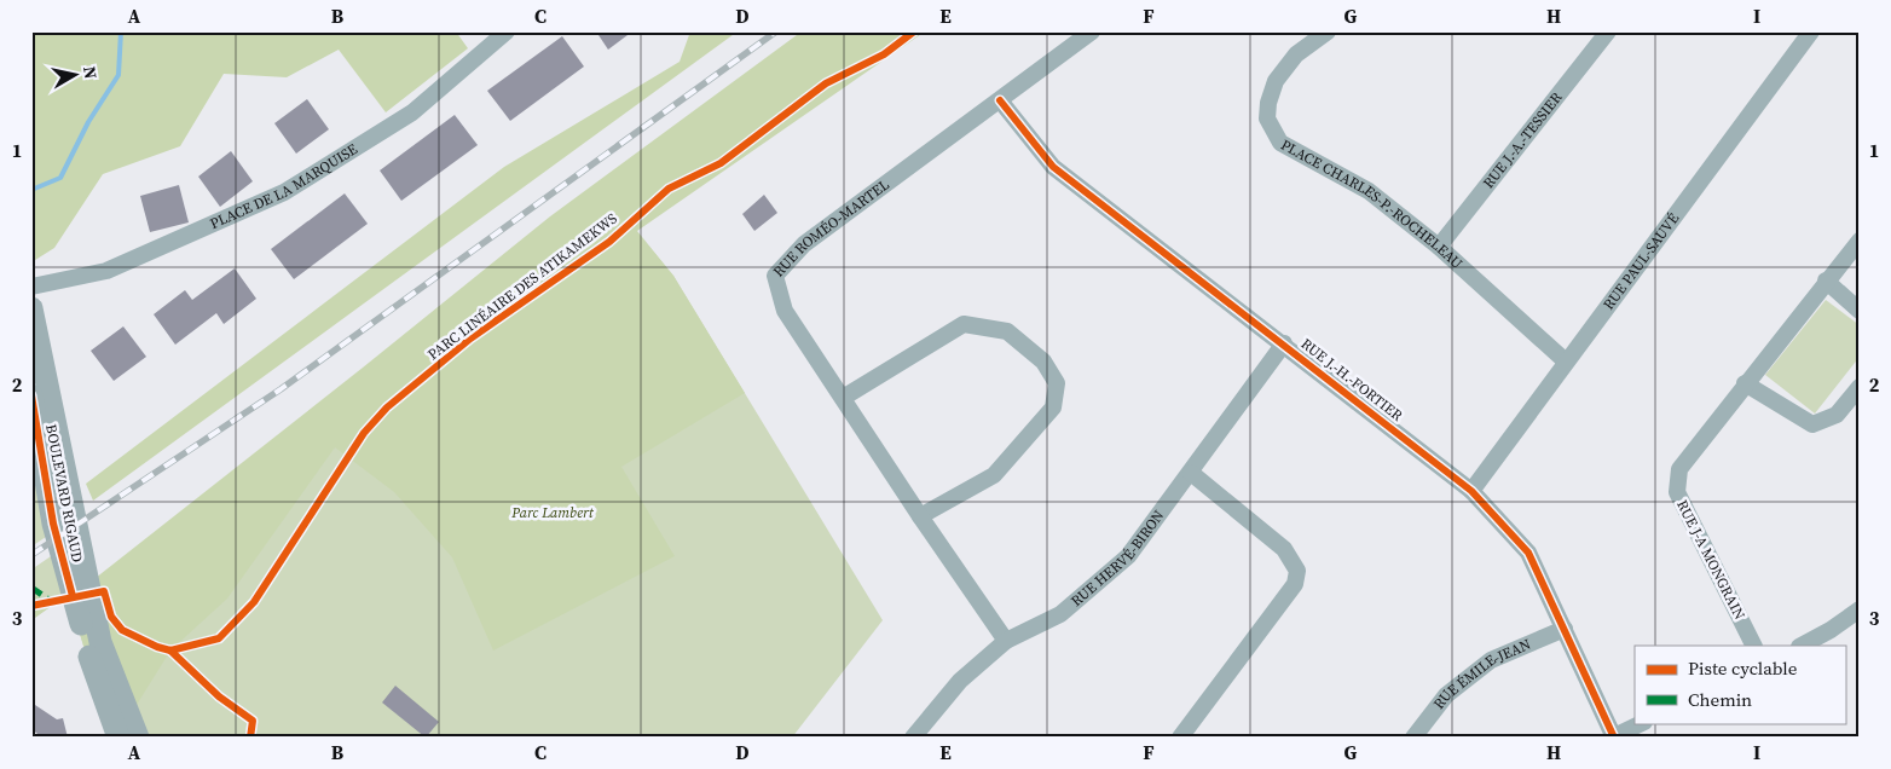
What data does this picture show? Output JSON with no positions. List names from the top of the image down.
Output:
{
  "streets": {
    "street": [
      "RUE J.-A.-TESSIER",
      "PLACE DE LA MARQUISE",
      "PLACE CHARLES-P.-ROCHELEAU",
      "RUE ROMÉO-MARTEL",
      "RUE PAUL-SAUVÉ",
      "RUE J.-H.-FORTIER",
      "BOULEVARD RIGAUD",
      "RUE HERVÉ-BIRON",
      "RUE J-A MONGRAIN",
      "RUE ÉMILE-JEAN"
    ],
    "cycle path": ["PARC LINÉAIRE DES ATIKAMEKWS"]
  },
  "crossings": [
    ["RUE J.-A.-TESSIER", "PLACE CHARLES-P.-ROCHELEAU"],
    ["PLACE CHARLES-P.-ROCHELEAU", "RUE PAUL-SAUVÉ"],
    ["RUE ROMÉO-MARTEL", "RUE J.-H.-FORTIER"],
    ["RUE ROMÉO-MARTEL", "RUE HERVÉ-BIRON"],
    ["RUE PAUL-SAUVÉ", "RUE J.-H.-FORTIER"],
    ["RUE J.-H.-FORTIER", "RUE HERVÉ-BIRON"],
    ["RUE J.-H.-FORTIER", "RUE ÉMILE-JEAN"]
  ],
  "parks": ["Parc Lambert"],
  "legend": ["Piste cyclable", "Chemin"],
  "north": "right",
  "grid": {
    "columns": [
      "A",
      "B",
      "C",
      "D",
      "E",
      "F",
      "G",
      "H",
      "I"
    ],
    "rows": ["1", "2", "3"]
  }
}
